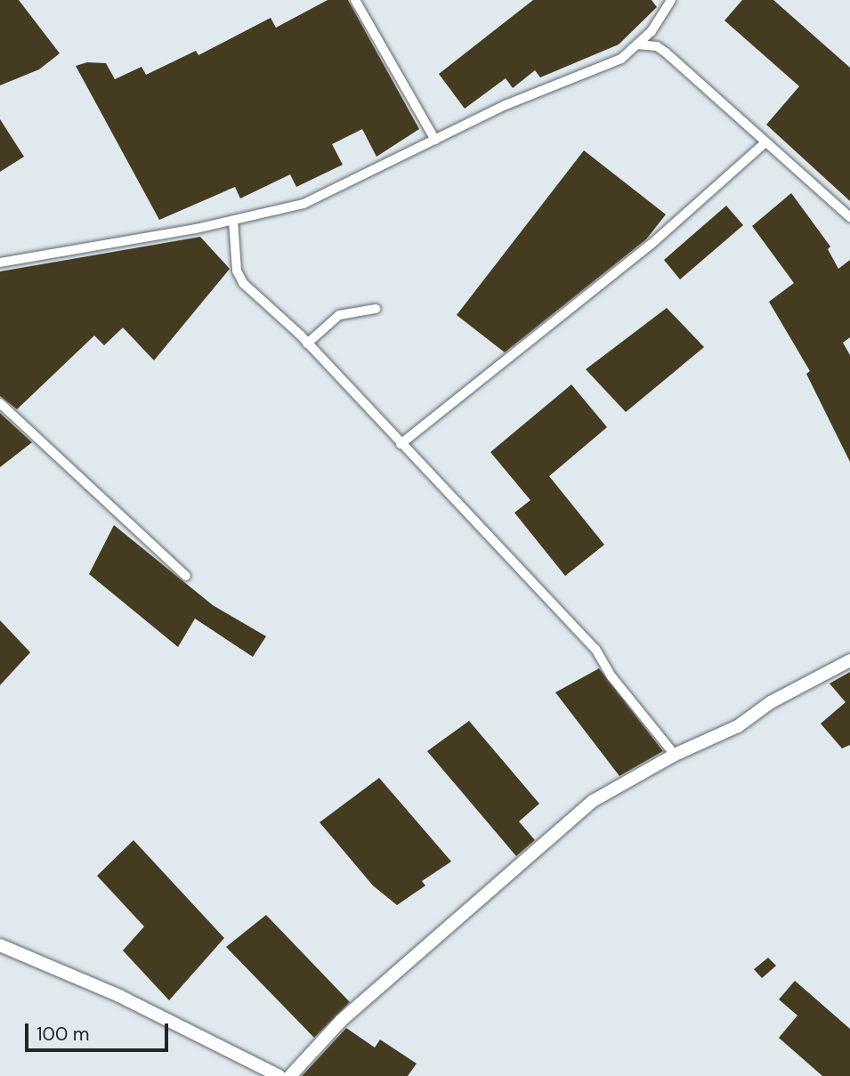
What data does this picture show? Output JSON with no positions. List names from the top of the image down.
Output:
{
  "scale_bar": "100 m"
}
